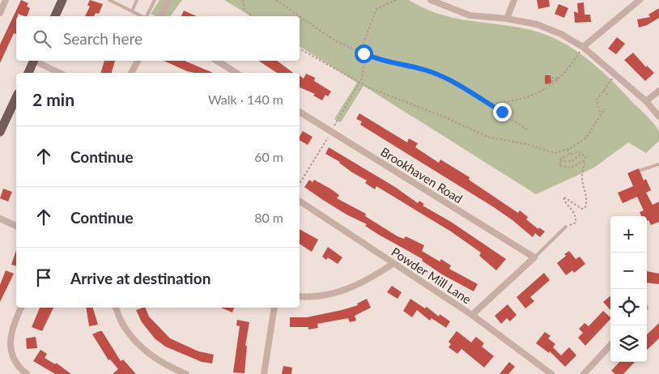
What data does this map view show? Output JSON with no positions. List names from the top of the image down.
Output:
{
  "streets": {
    "street": ["Brookhaven Road", "Powder Mill Lane"]
  },
  "page": {
    "search": "Search here",
    "heading": ["2 min", "Walk · 140 m"],
    "list": [
      ["Continue", "60 m"],
      ["Continue", "80 m"],
      "Arrive at destination"
    ],
    "map_buttons": ["+", "−"]
  }
}
